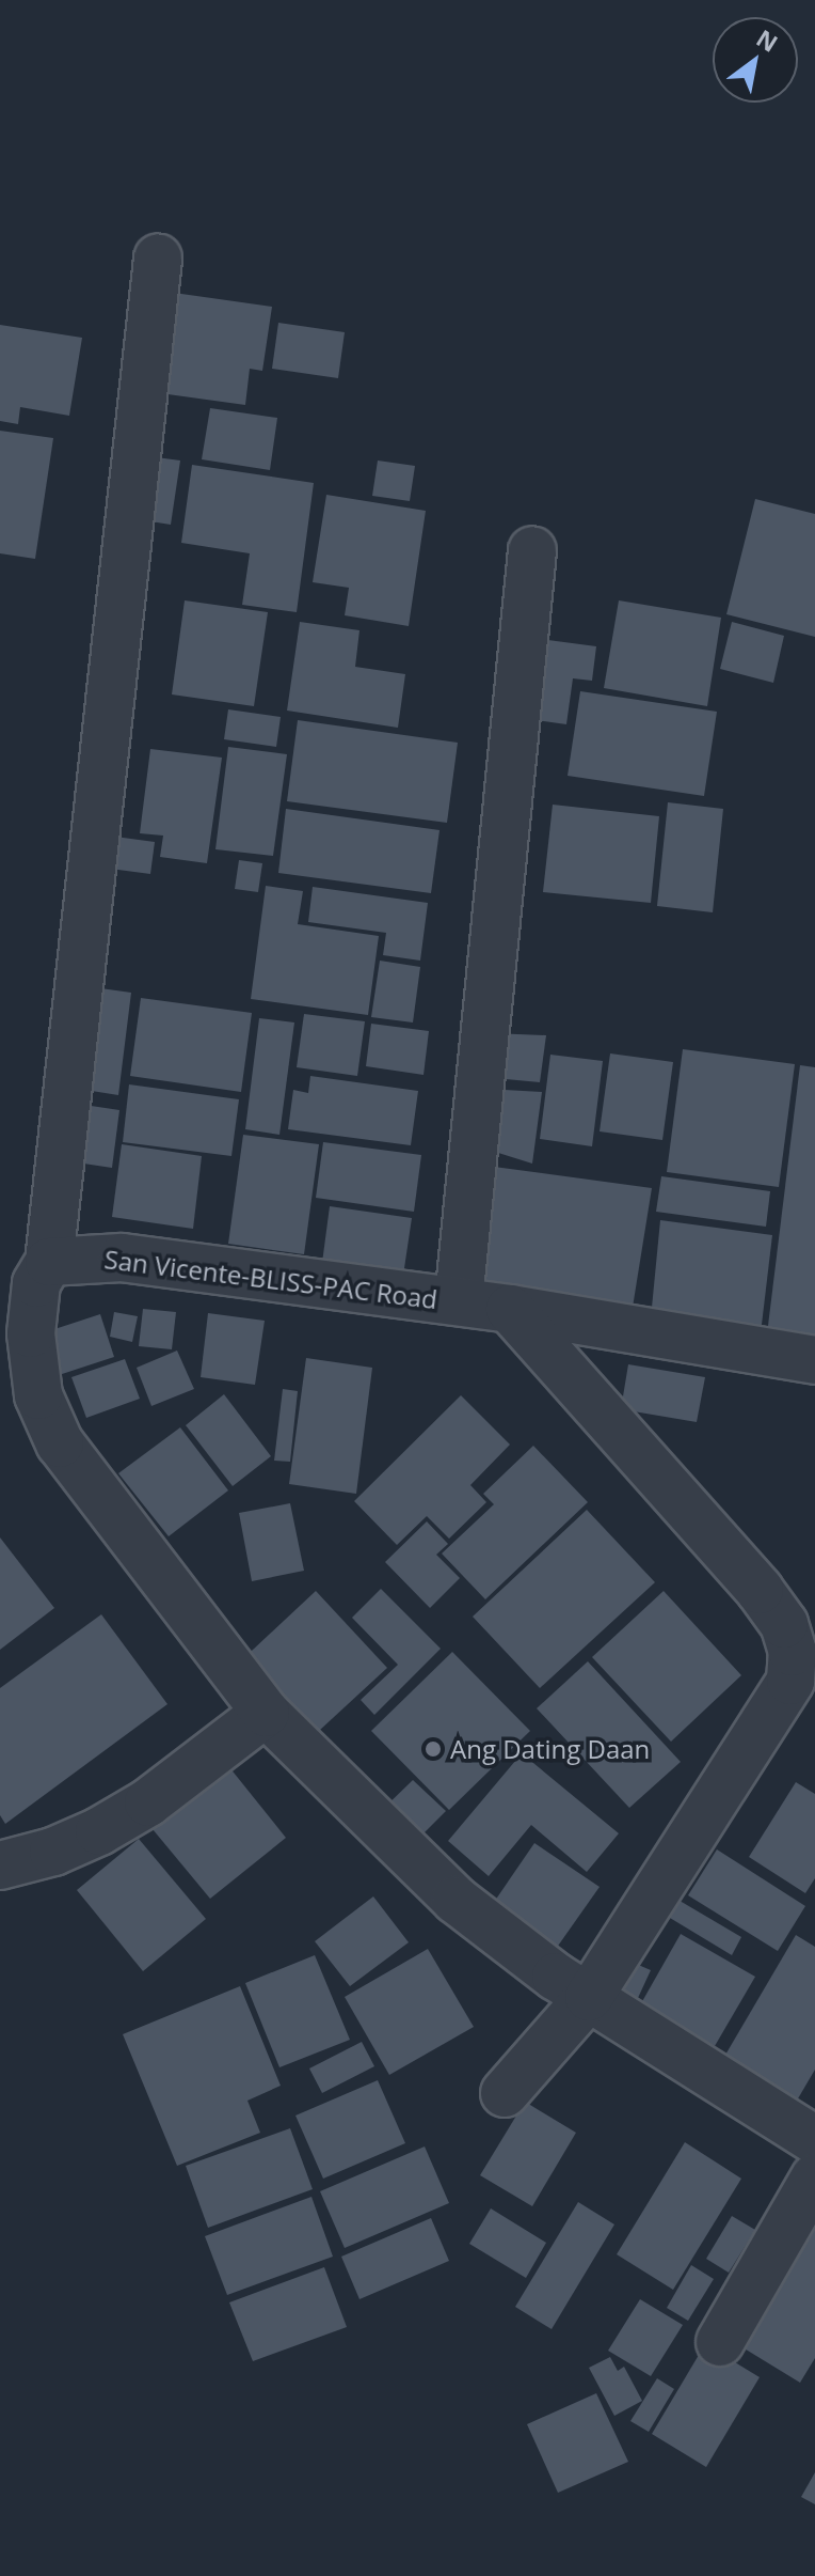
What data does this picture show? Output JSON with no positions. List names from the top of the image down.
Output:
{
  "streets": {
    "street": ["San Vicente-BLISS-PAC Road"]
  },
  "places": ["Ang Dating Daan"],
  "north": "top right"
}
